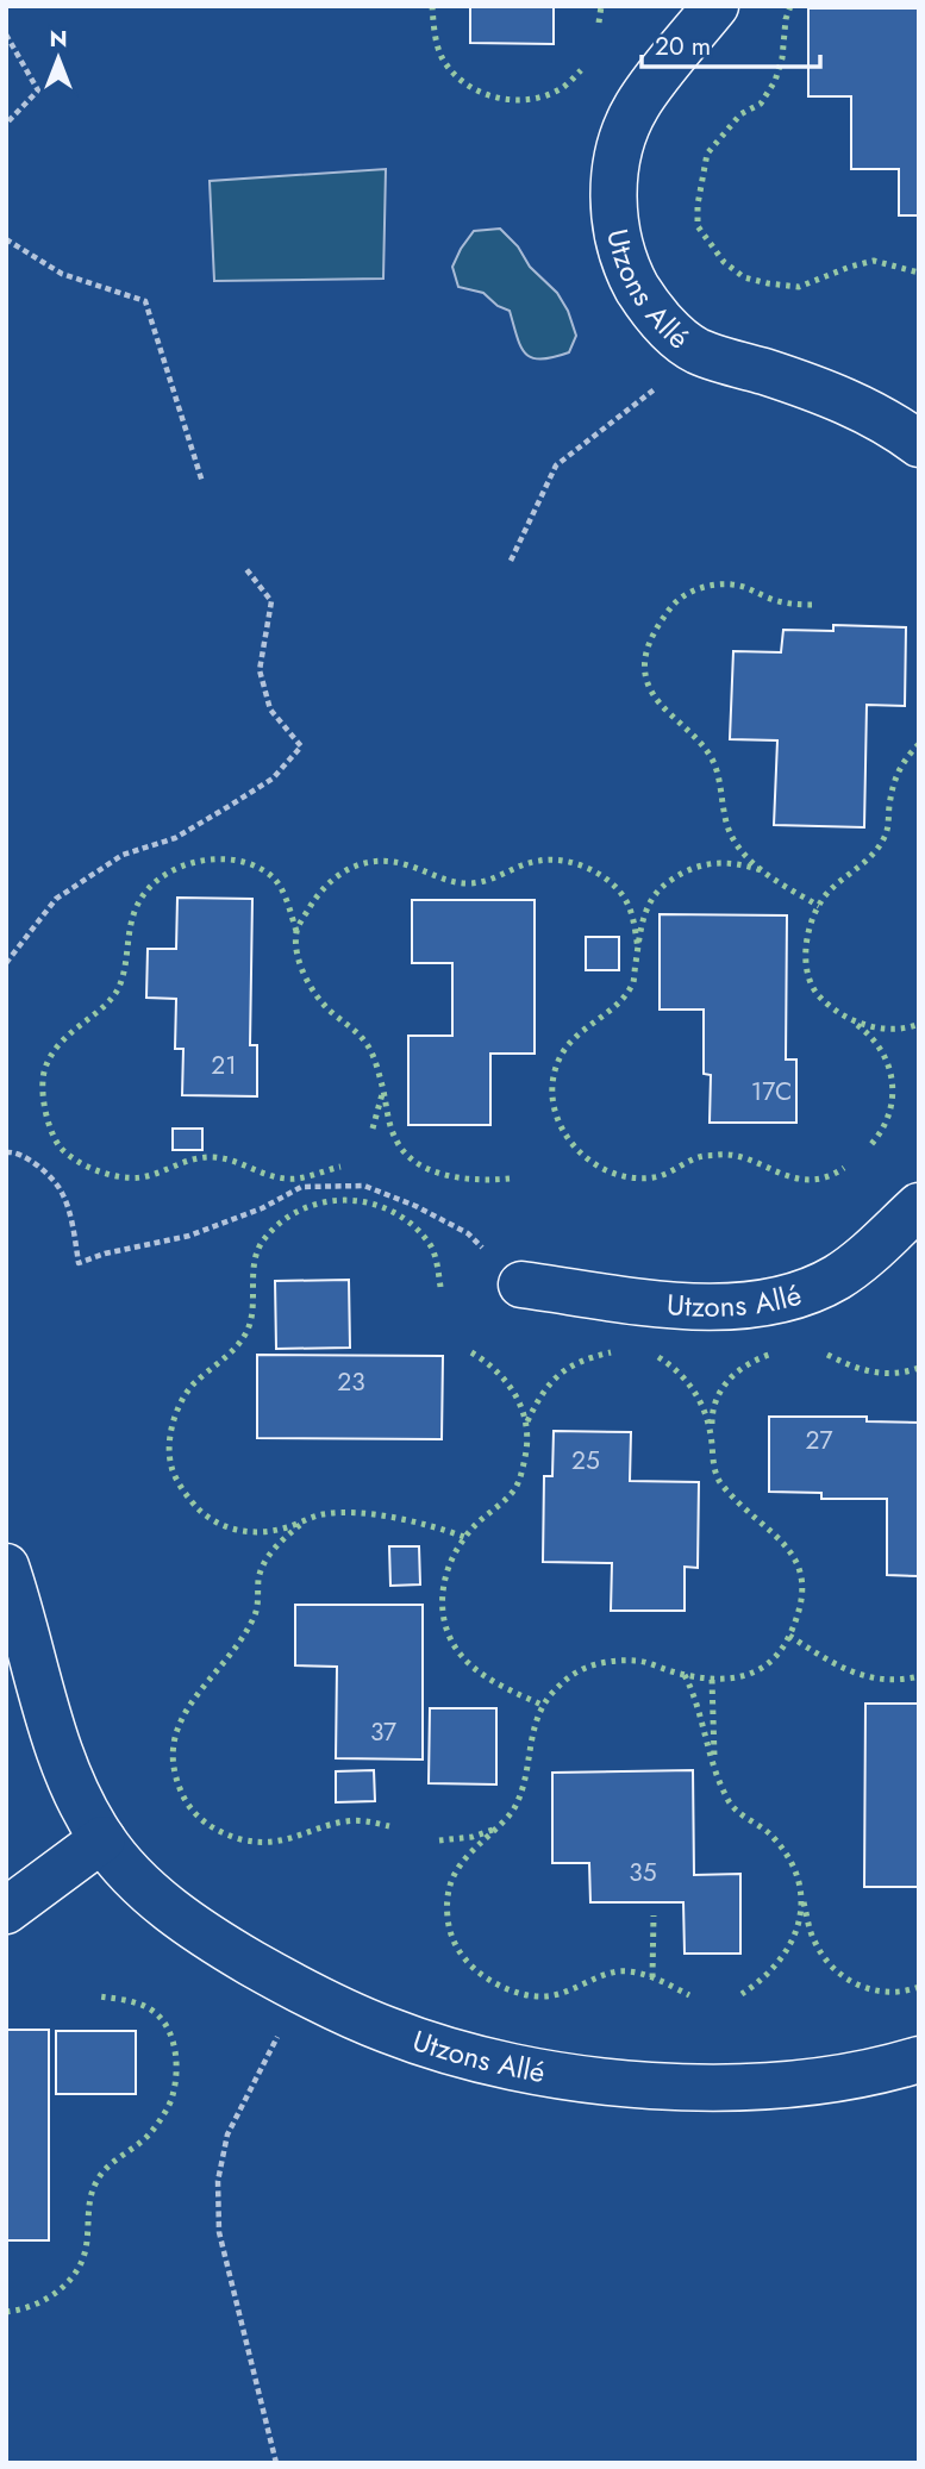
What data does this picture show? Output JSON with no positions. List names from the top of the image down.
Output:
{
  "streets": {
    "street": ["Utzons Allé"]
  },
  "house_numbers": [
    "21",
    "17C",
    "23",
    "27",
    "25",
    "37",
    "35"
  ],
  "scale_bar": "20 m",
  "north": "top"
}
